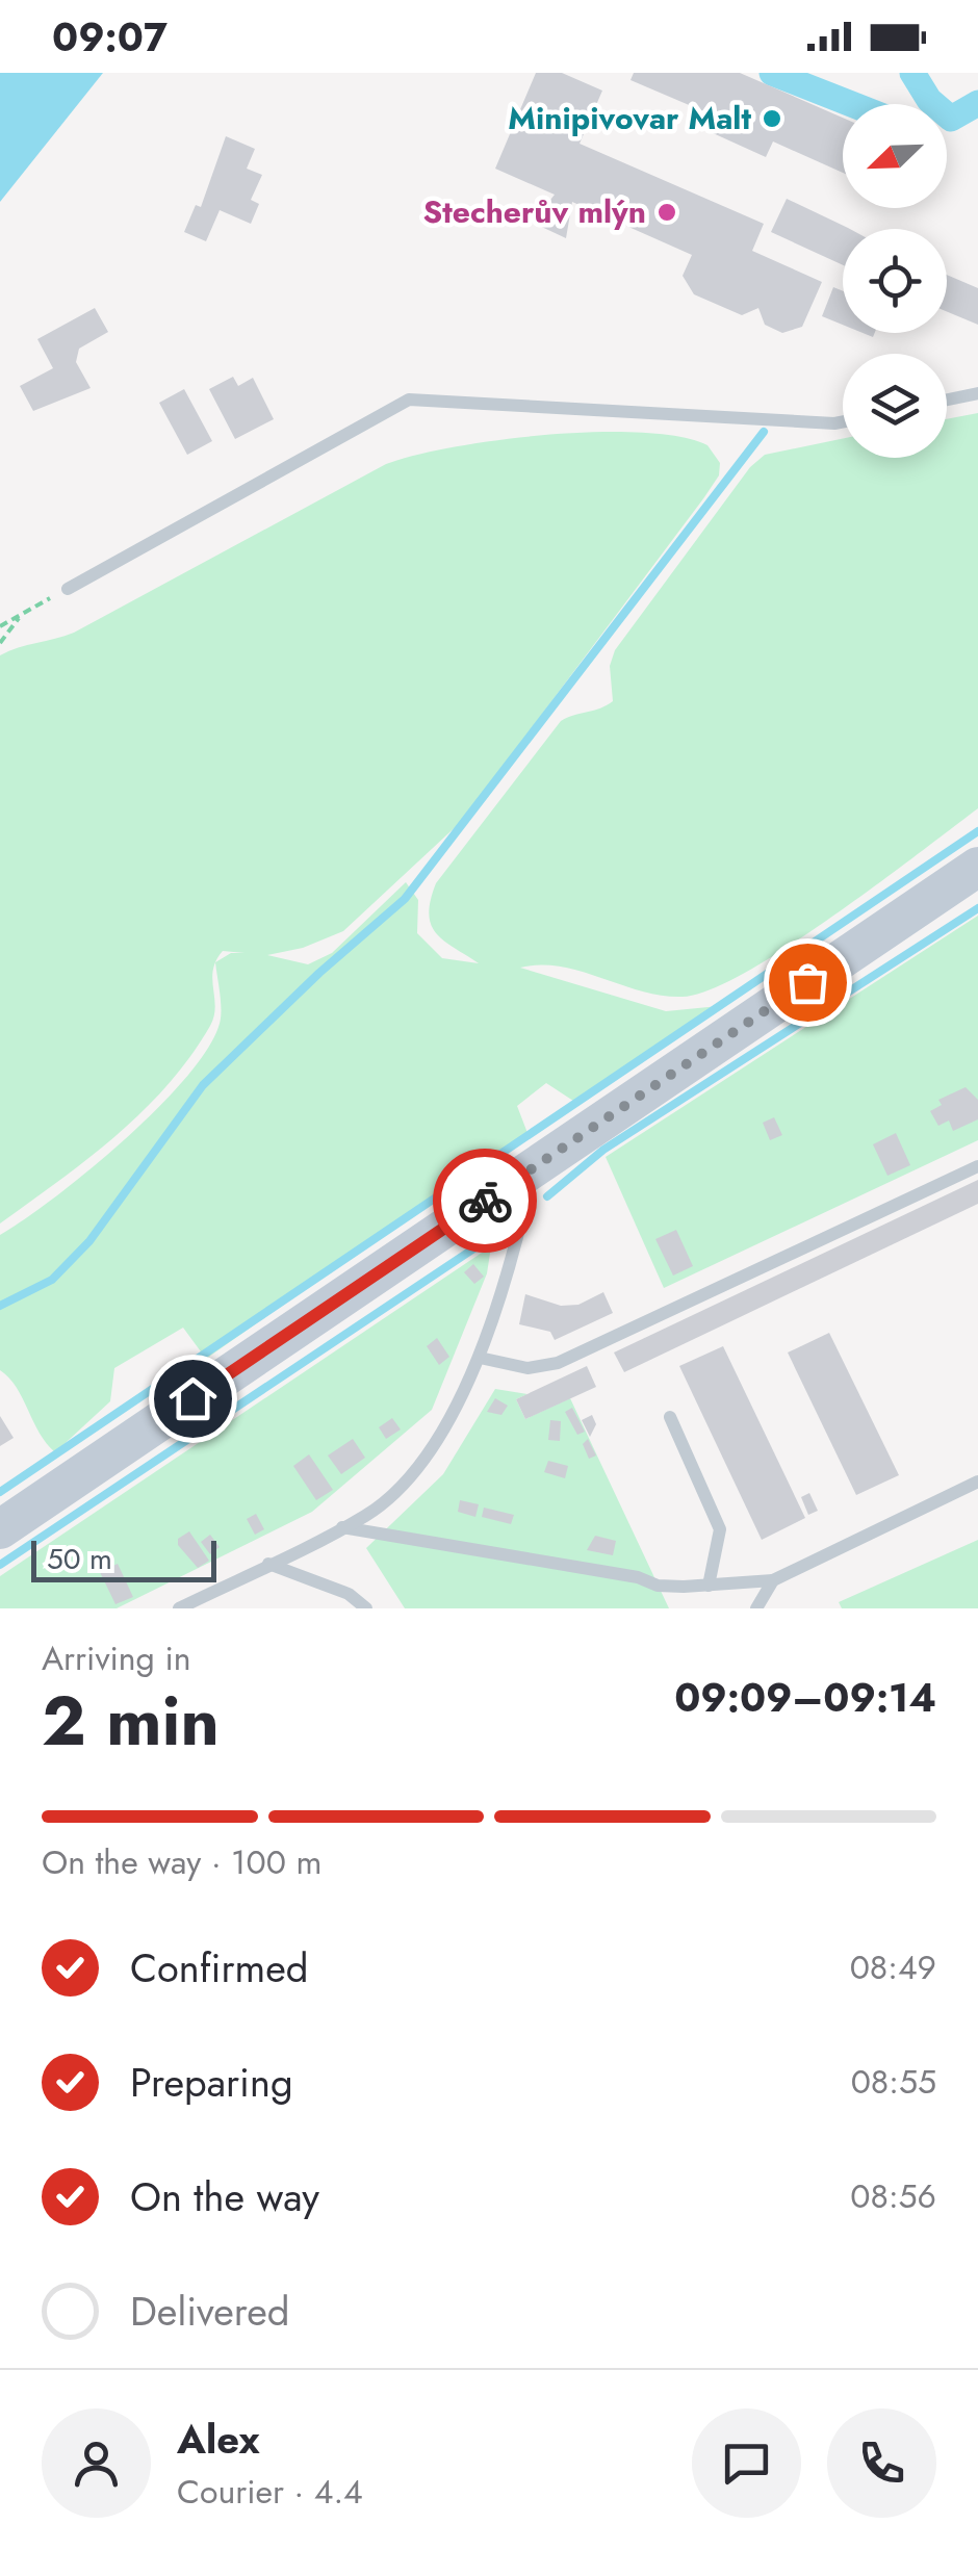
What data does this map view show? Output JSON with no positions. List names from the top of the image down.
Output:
{
  "places": ["Minipivovar Malt", "Stecherův mlýn"],
  "scale_bar": "50 m",
  "north": "bottom left",
  "page": {
    "status": "09:07",
    "scale": "50 m",
    "heading": ["2 min", "Arriving in", "09:09–09:14"],
    "panel": ["Alex", "Courier · 4.4"],
    "bar": "On the way · 100 m",
    "list": [
      ["Confirmed", "08:49"],
      ["Preparing", "08:55"],
      ["On the way", "08:56"],
      "Delivered"
    ]
  }
}
